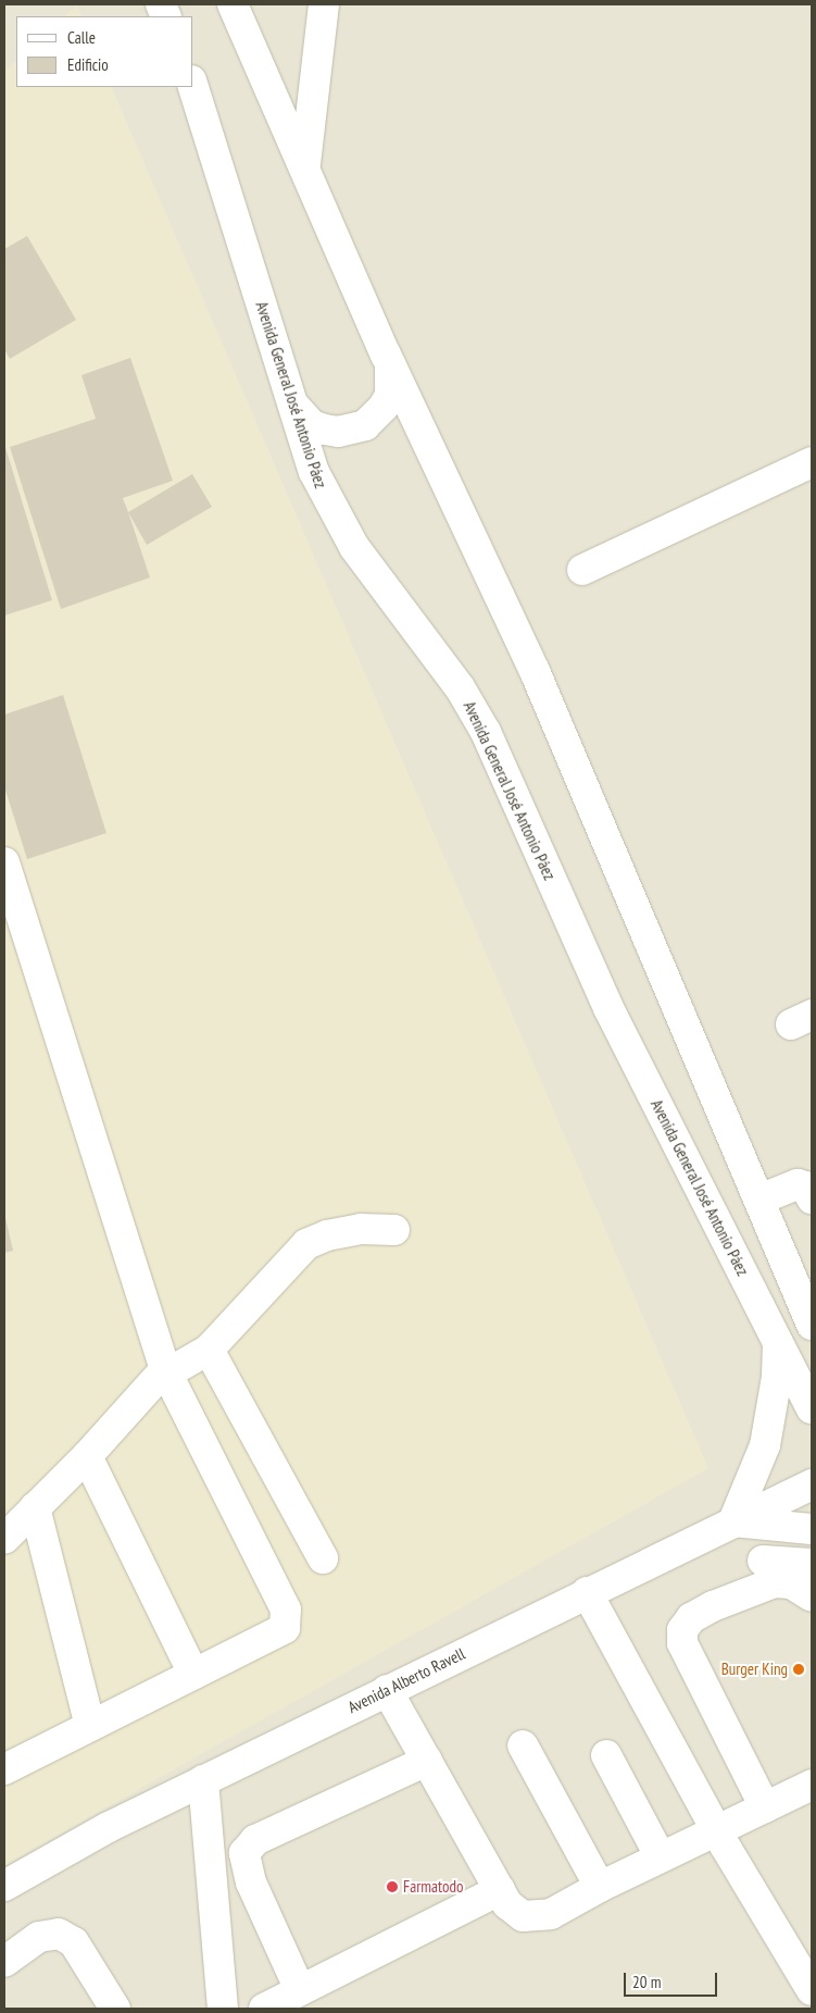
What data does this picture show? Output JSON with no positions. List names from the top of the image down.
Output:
{
  "streets": {
    "street": ["Avenida General José Antonio Páez", "Avenida Alberto Ravell"]
  },
  "places": ["Burger King", "Farmatodo"],
  "legend": ["Calle", "Edificio"],
  "scale_bar": "20 m"
}
